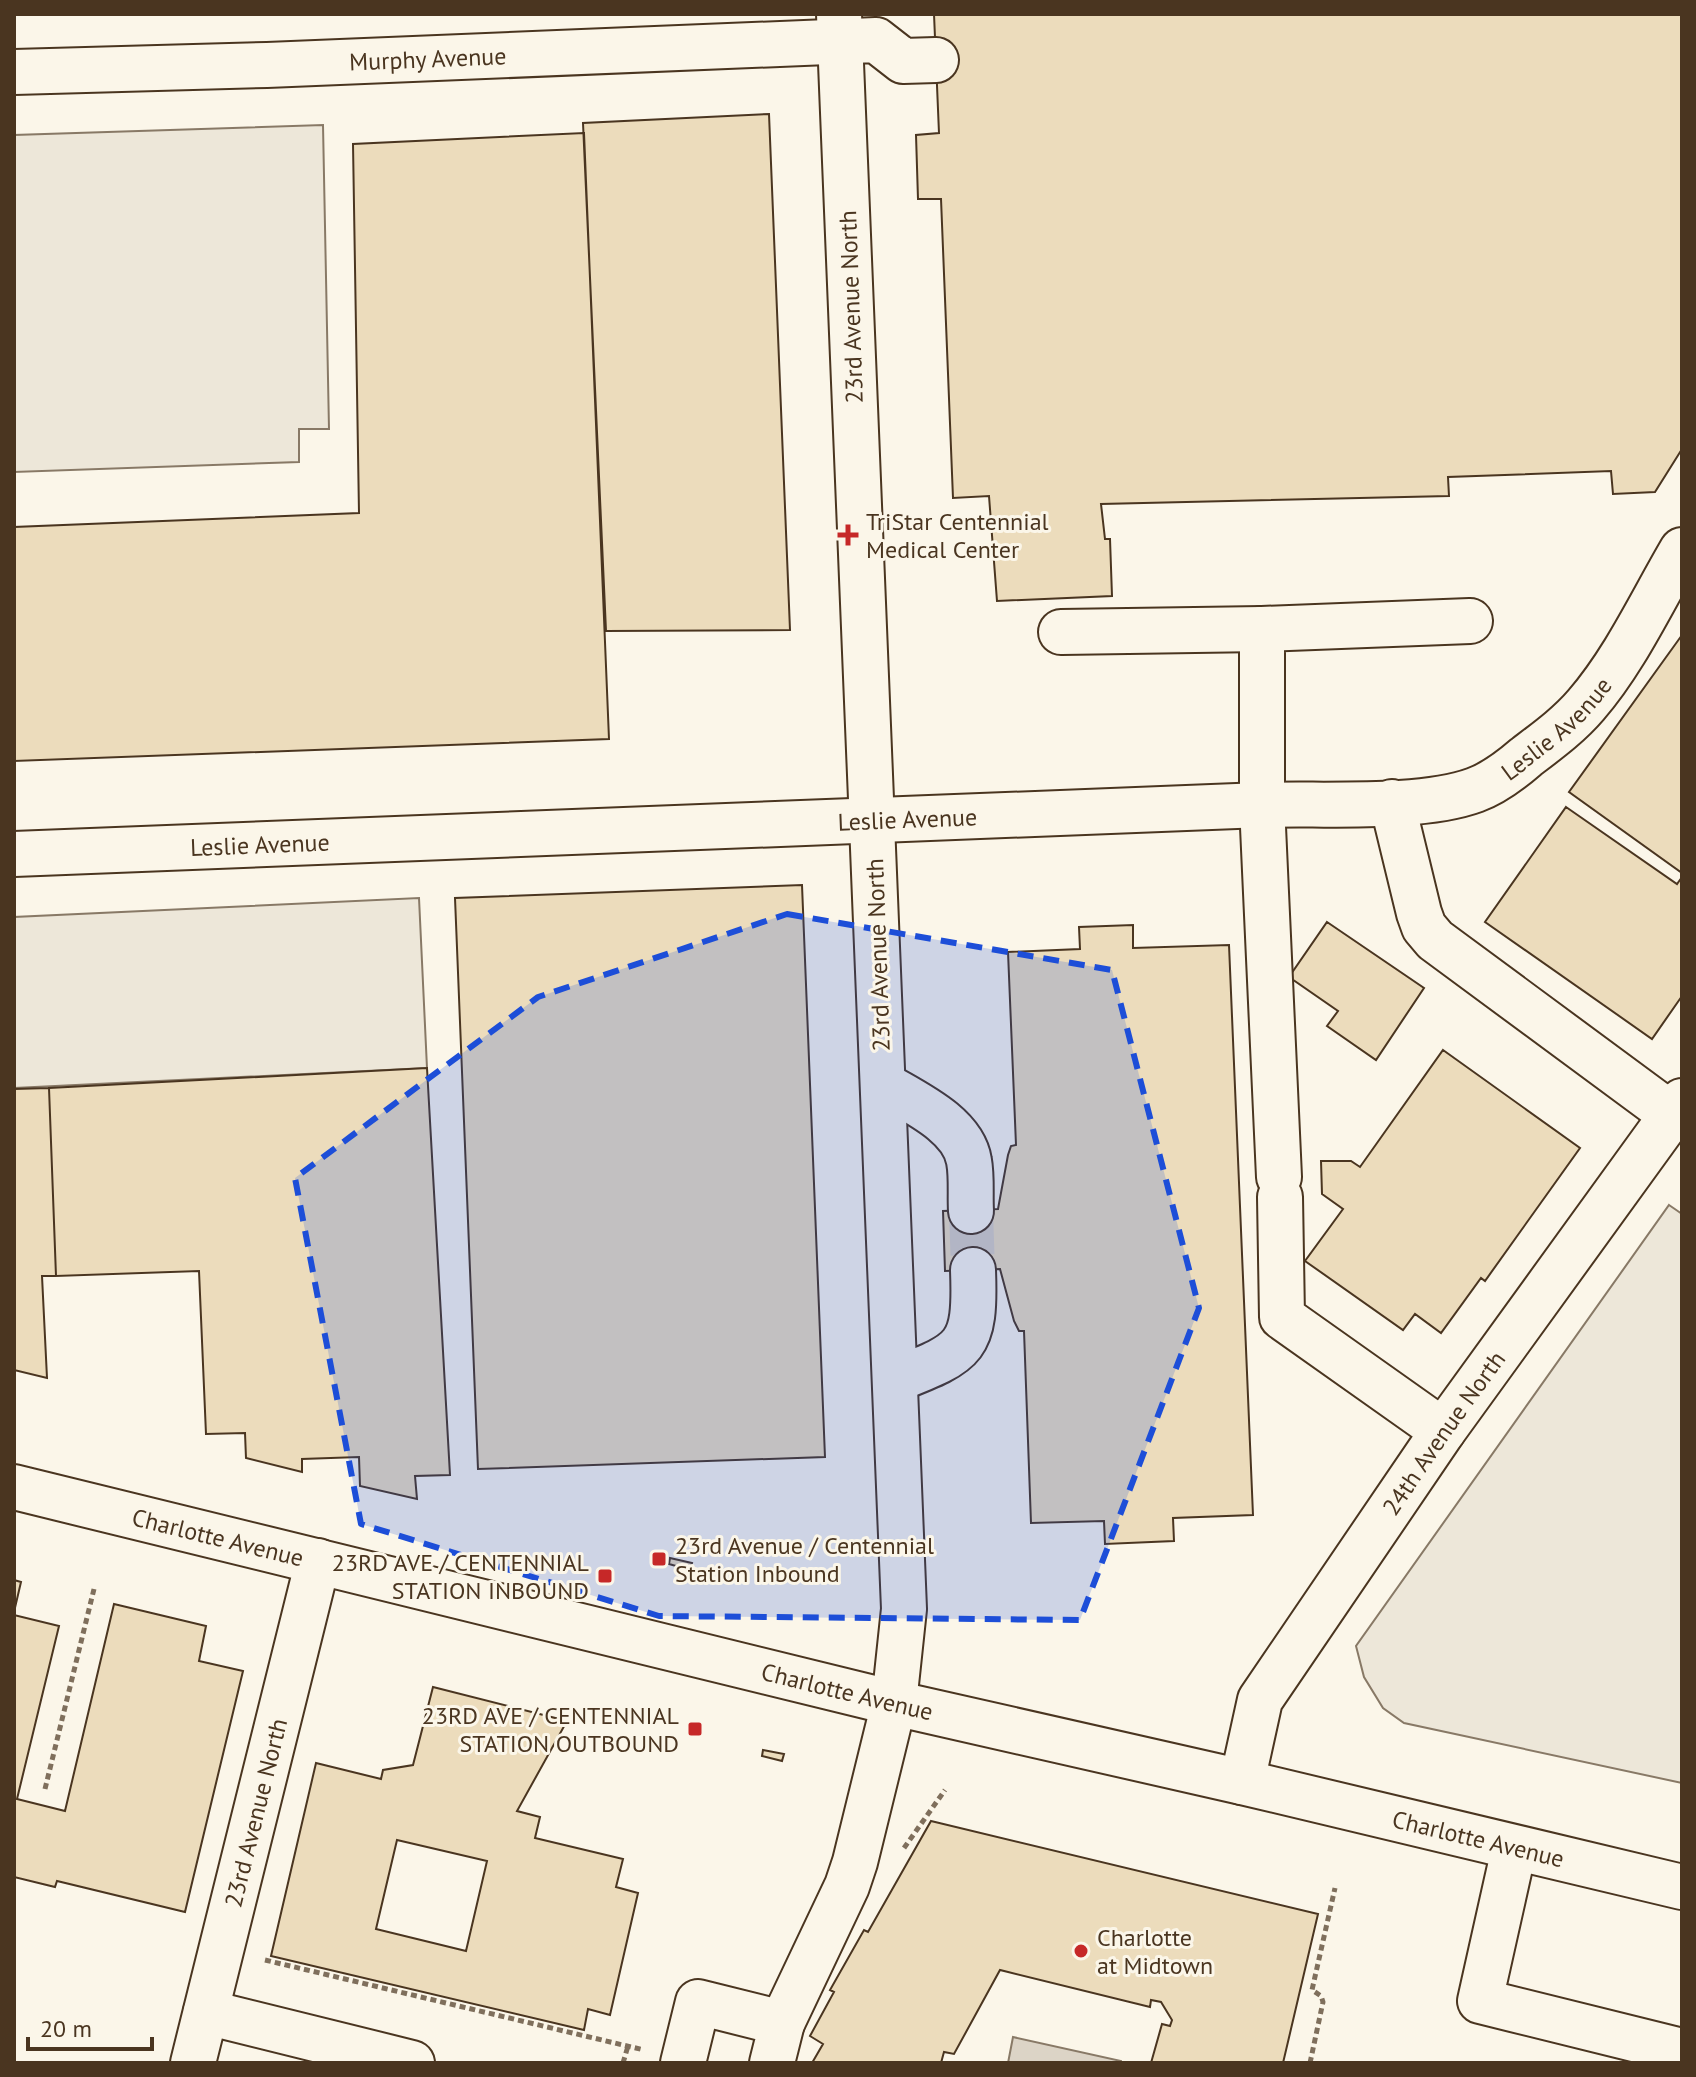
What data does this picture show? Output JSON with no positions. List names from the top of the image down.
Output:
{
  "streets": {
    "street": [
      "Murphy Avenue",
      "23rd Avenue North",
      "Leslie Avenue",
      "24th Avenue North",
      "Charlotte Avenue"
    ]
  },
  "crossings": [
    ["Murphy Avenue", "23rd Avenue North"],
    ["23rd Avenue North", "Leslie Avenue"],
    ["23rd Avenue North", "Charlotte Avenue"],
    ["24th Avenue North", "Charlotte Avenue"]
  ],
  "places": {
    "health": ["TriStar Centennial Medical Center"],
    "transit": ["23rd Avenue / Centennial Station Inbound", "23RD AVE / CENTENNIAL STATION INBOUND", "23RD AVE / CENTENNIAL STATION OUTBOUND"],
    "other": ["Charlotte at Midtown"]
  },
  "scale_bar": "20 m"
}
